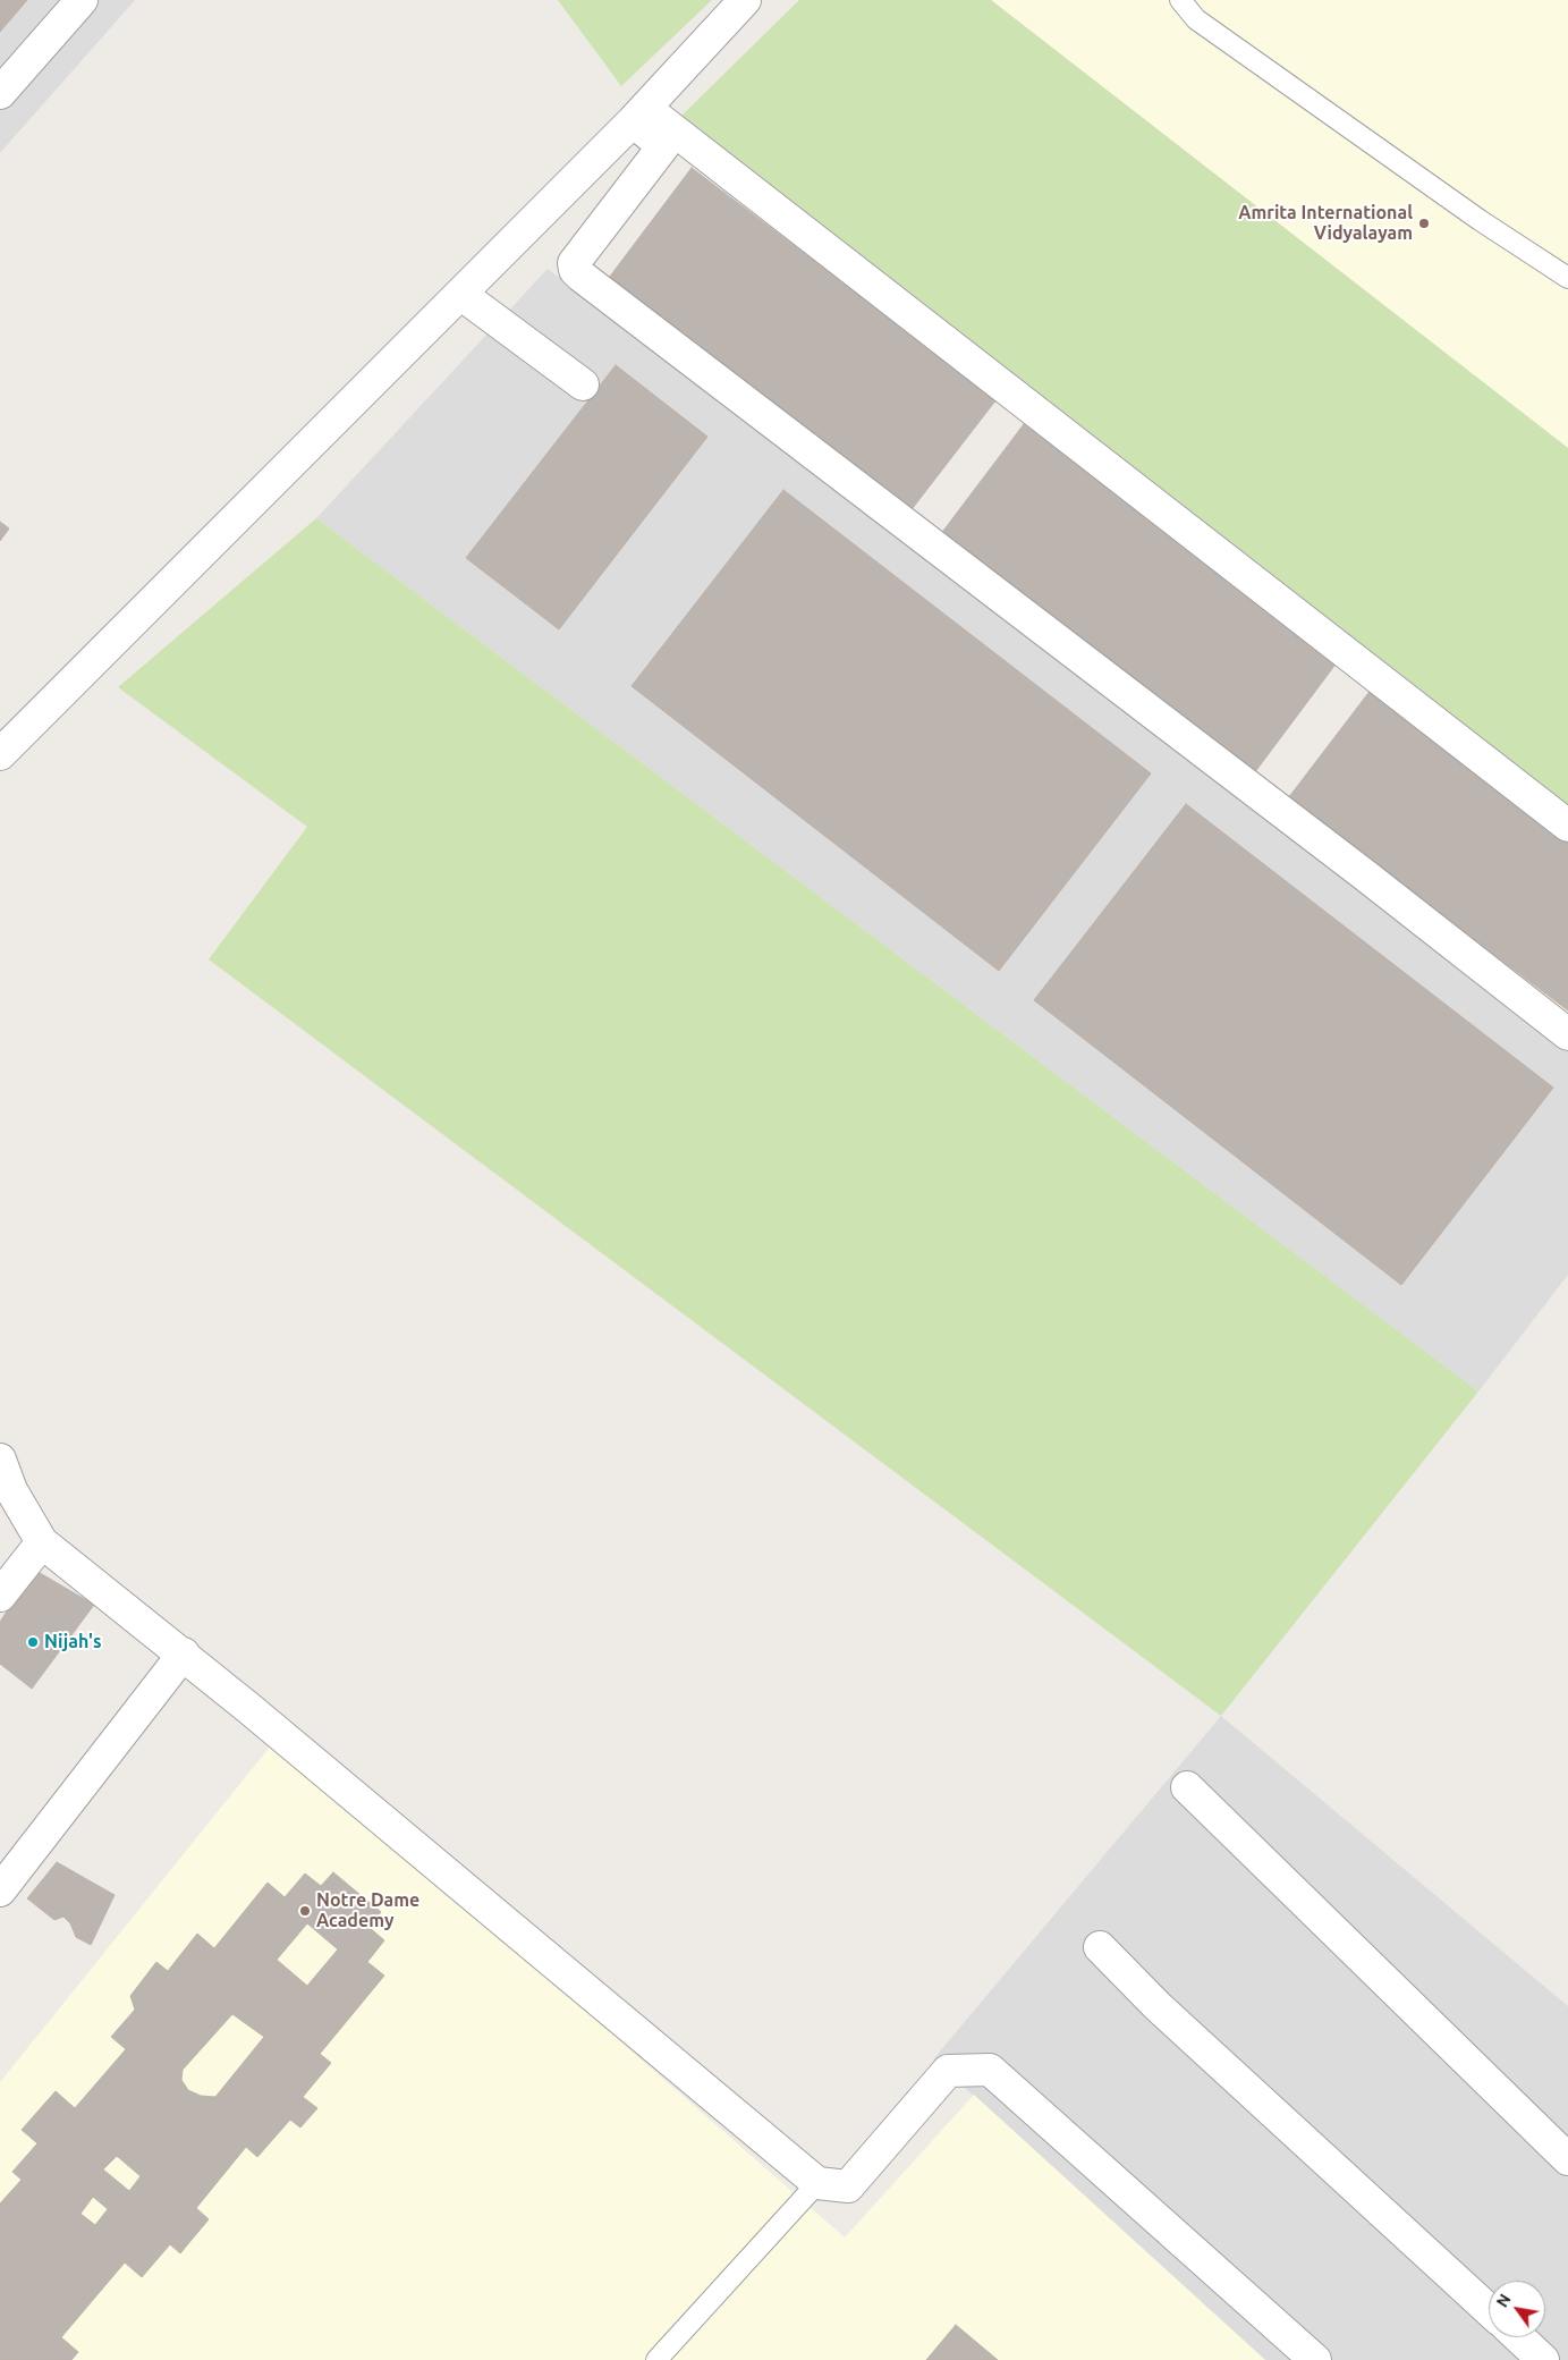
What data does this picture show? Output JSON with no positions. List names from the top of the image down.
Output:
{
  "places": ["Amrita International Vidyalayam", "Nijah's", "Notre Dame Academy"],
  "north": "top left"
}
